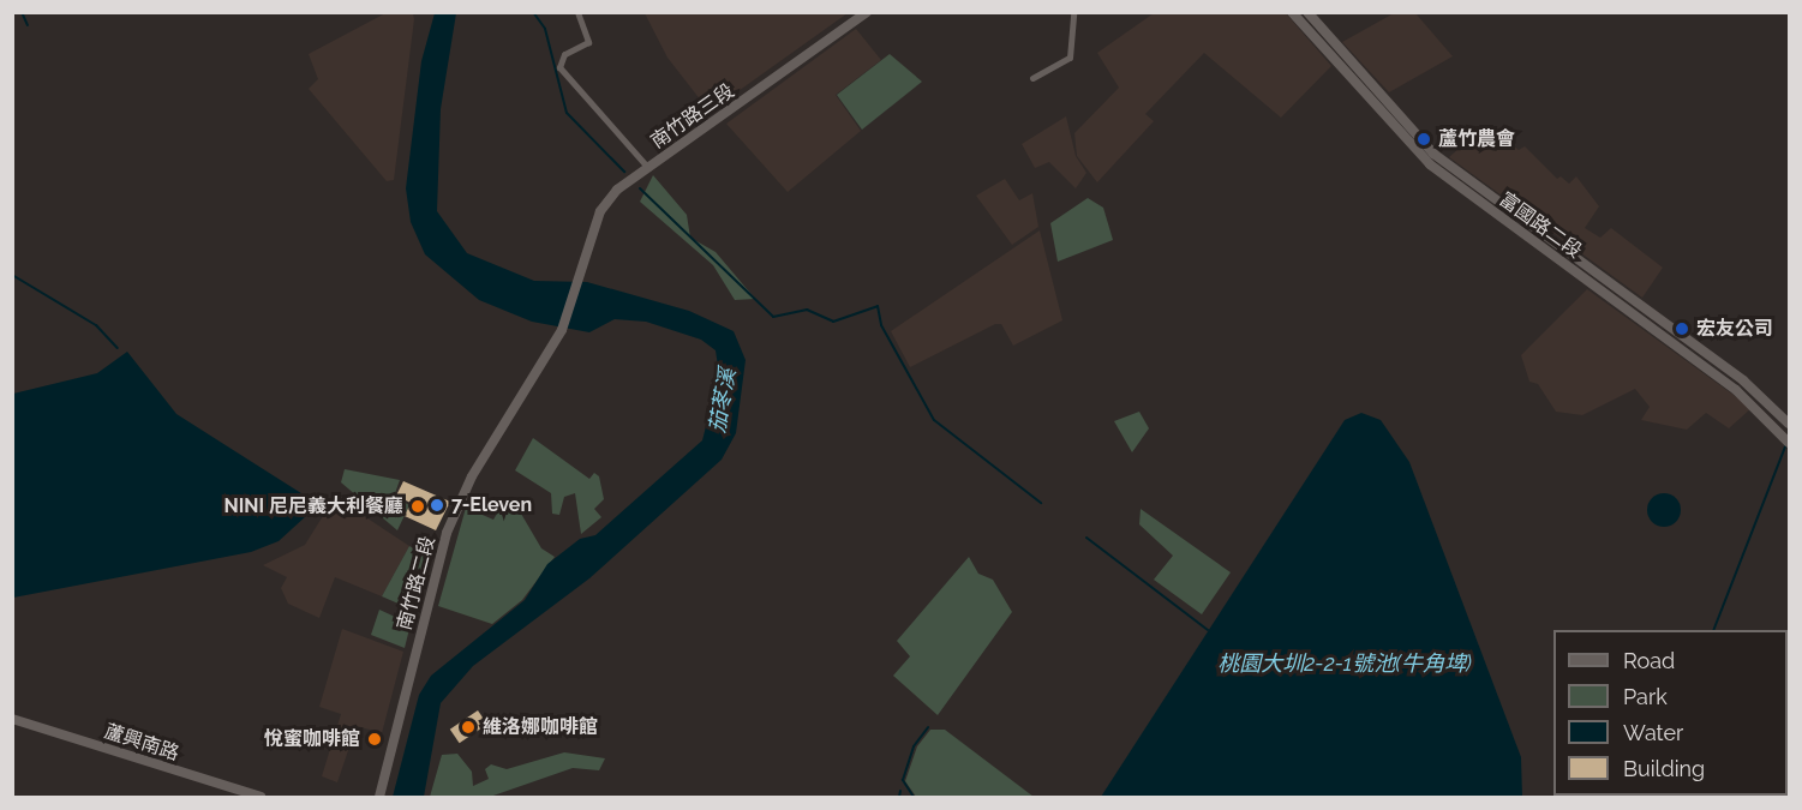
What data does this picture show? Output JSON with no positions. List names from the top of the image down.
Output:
{
  "streets": {
    "street": [
      "南竹路三段",
      "富國路二段",
      "南竹路二段",
      "蘆興南路"
    ]
  },
  "crossings": [
    ["南竹路三段", "南竹路二段"]
  ],
  "water": ["茄苳溪", "桃園大圳2-2-1號池(牛角埤)"],
  "places": [
    "蘆竹農會",
    "宏友公司",
    "7-Eleven",
    "NINI 尼尼義大利餐廳",
    "維洛娜咖啡館",
    "悅蜜咖啡館"
  ],
  "legend": [
    "Road",
    "Park",
    "Water",
    "Building"
  ]
}
